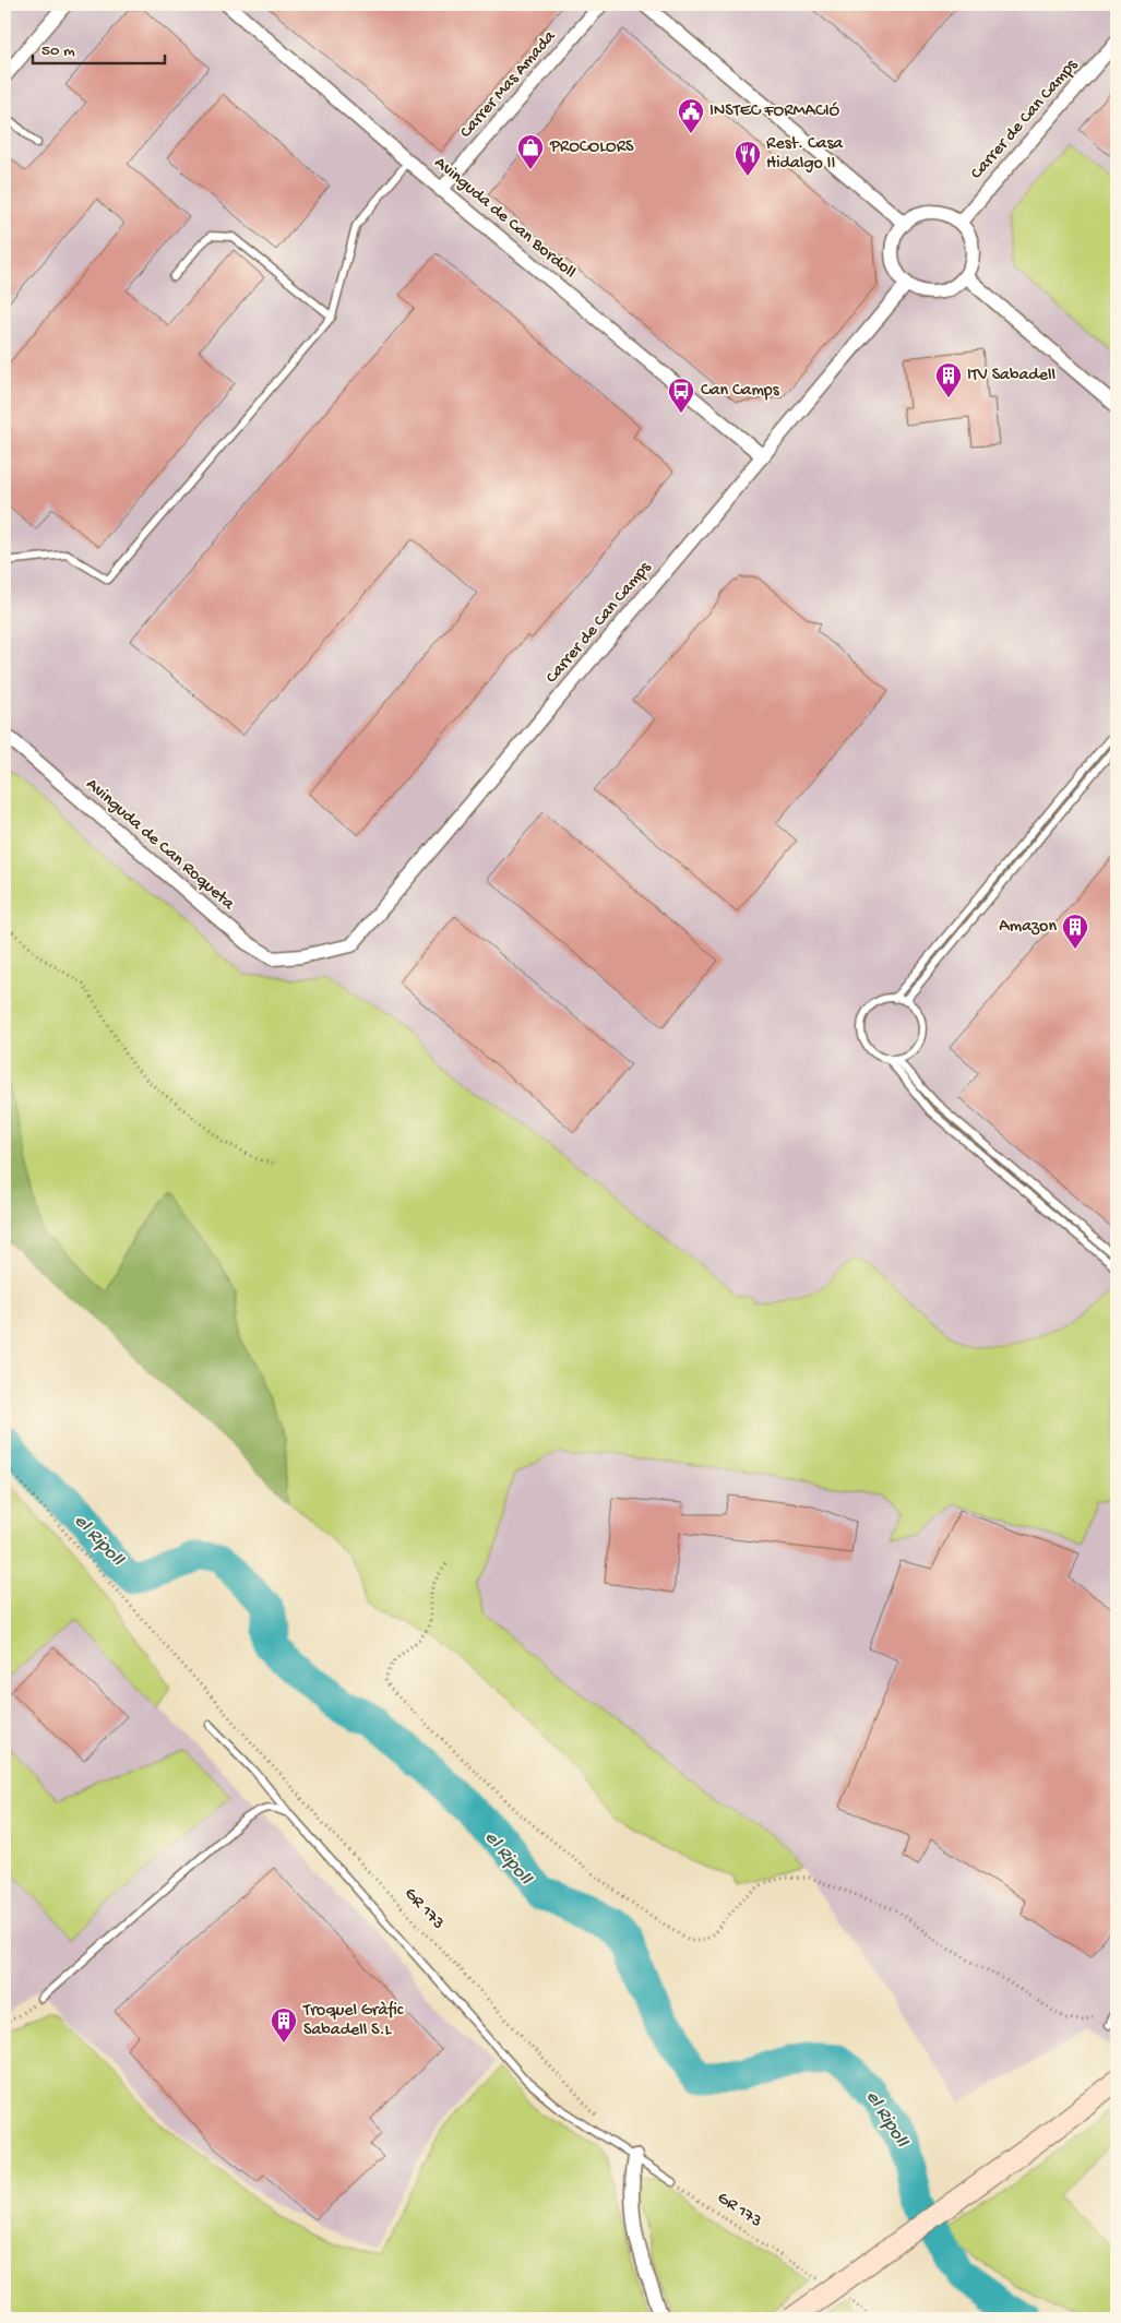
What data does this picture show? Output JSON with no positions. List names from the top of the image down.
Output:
{
  "streets": {
    "street": [
      "Carrer Mas Amada",
      "Carrer de Can Camps",
      "Avinguda de Can Bordoll",
      "Avinguda de Can Roqueta"
    ],
    "path": ["GR 173"]
  },
  "crossings": [
    ["Carrer Mas Amada", "Avinguda de Can Bordoll"],
    ["Carrer de Can Camps", "Avinguda de Can Bordoll"],
    ["Carrer de Can Camps", "Avinguda de Can Roqueta"]
  ],
  "water": ["el Ripoll"],
  "places": {
    "public building": ["INSTEC FORMACIÓ"],
    "shop": ["PROCOLORS"],
    "restaurant": ["Rest. Casa Hidalgo II"],
    "building": ["ITV Sabadell", "Amazon", "Troquel Gràfic Sabadell S.L"],
    "bus stop": ["Can Camps"]
  },
  "scale_bar": "50 m"
}
